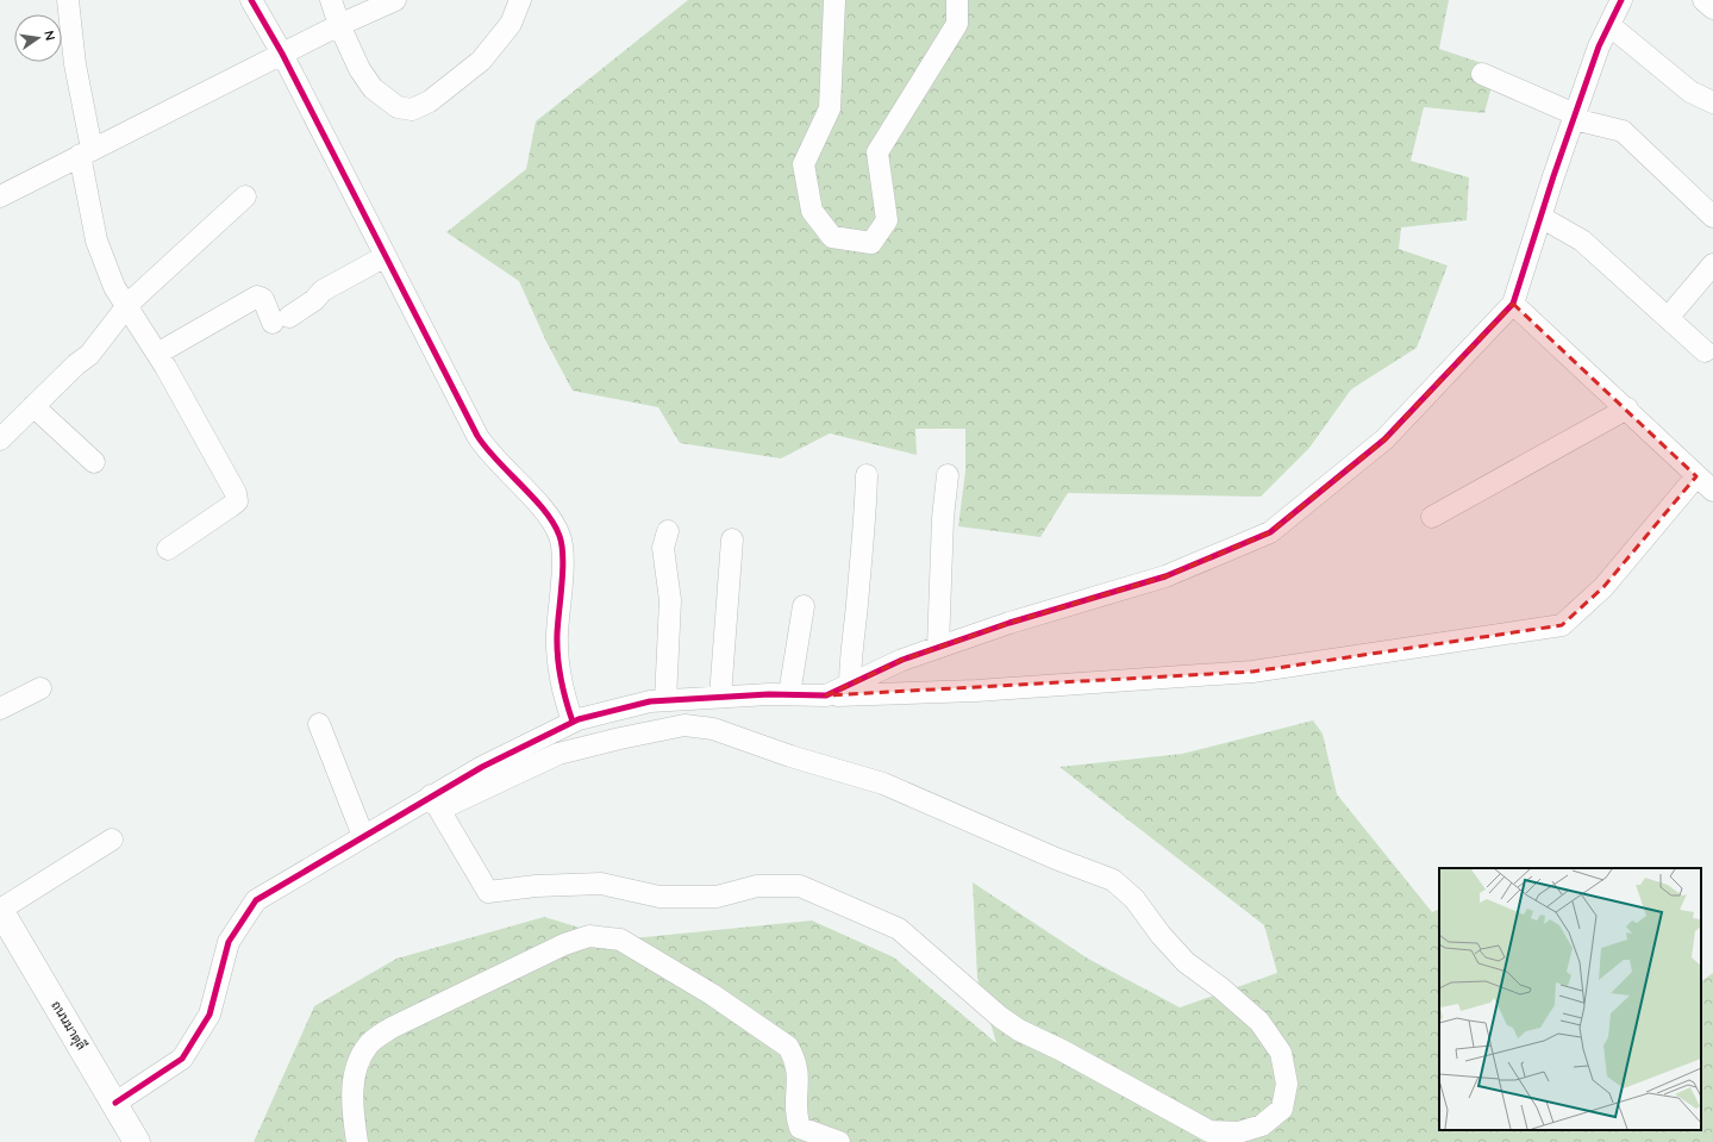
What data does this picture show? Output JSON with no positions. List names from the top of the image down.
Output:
{
  "streets": {
    "main road": ["ถนนมาตุลี"]
  },
  "north": "right"
}
